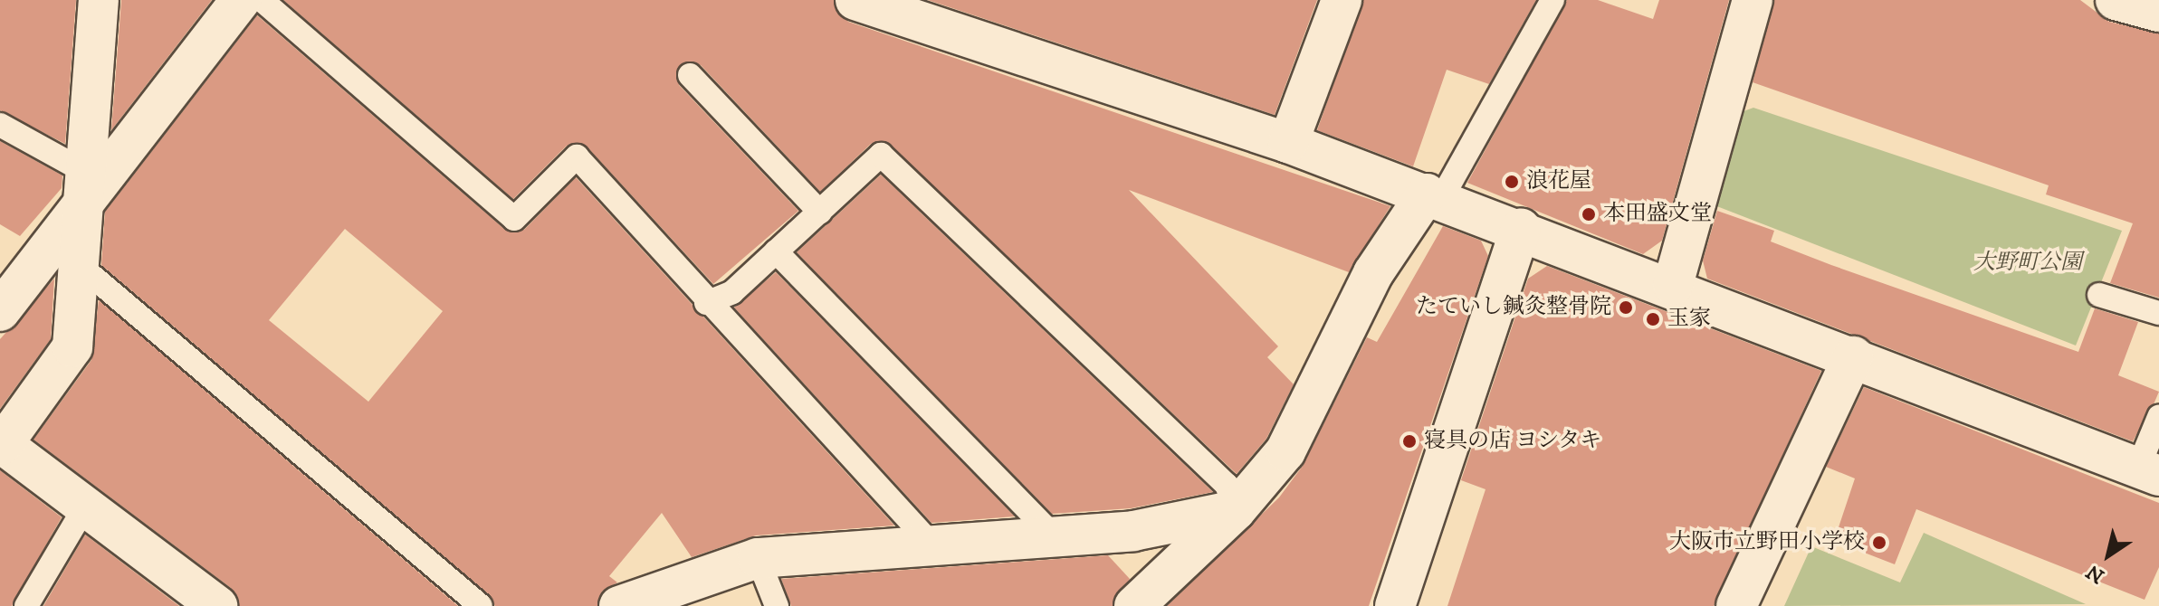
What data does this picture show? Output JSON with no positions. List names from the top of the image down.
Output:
{
  "parks": ["大野町公園"],
  "places": [
    "浪花屋",
    "本田盛文堂",
    "たていし鍼灸整骨院",
    "玉家",
    "寝具の店 ヨシタキ",
    "大阪市立野田小学校"
  ],
  "north": "bottom left"
}
